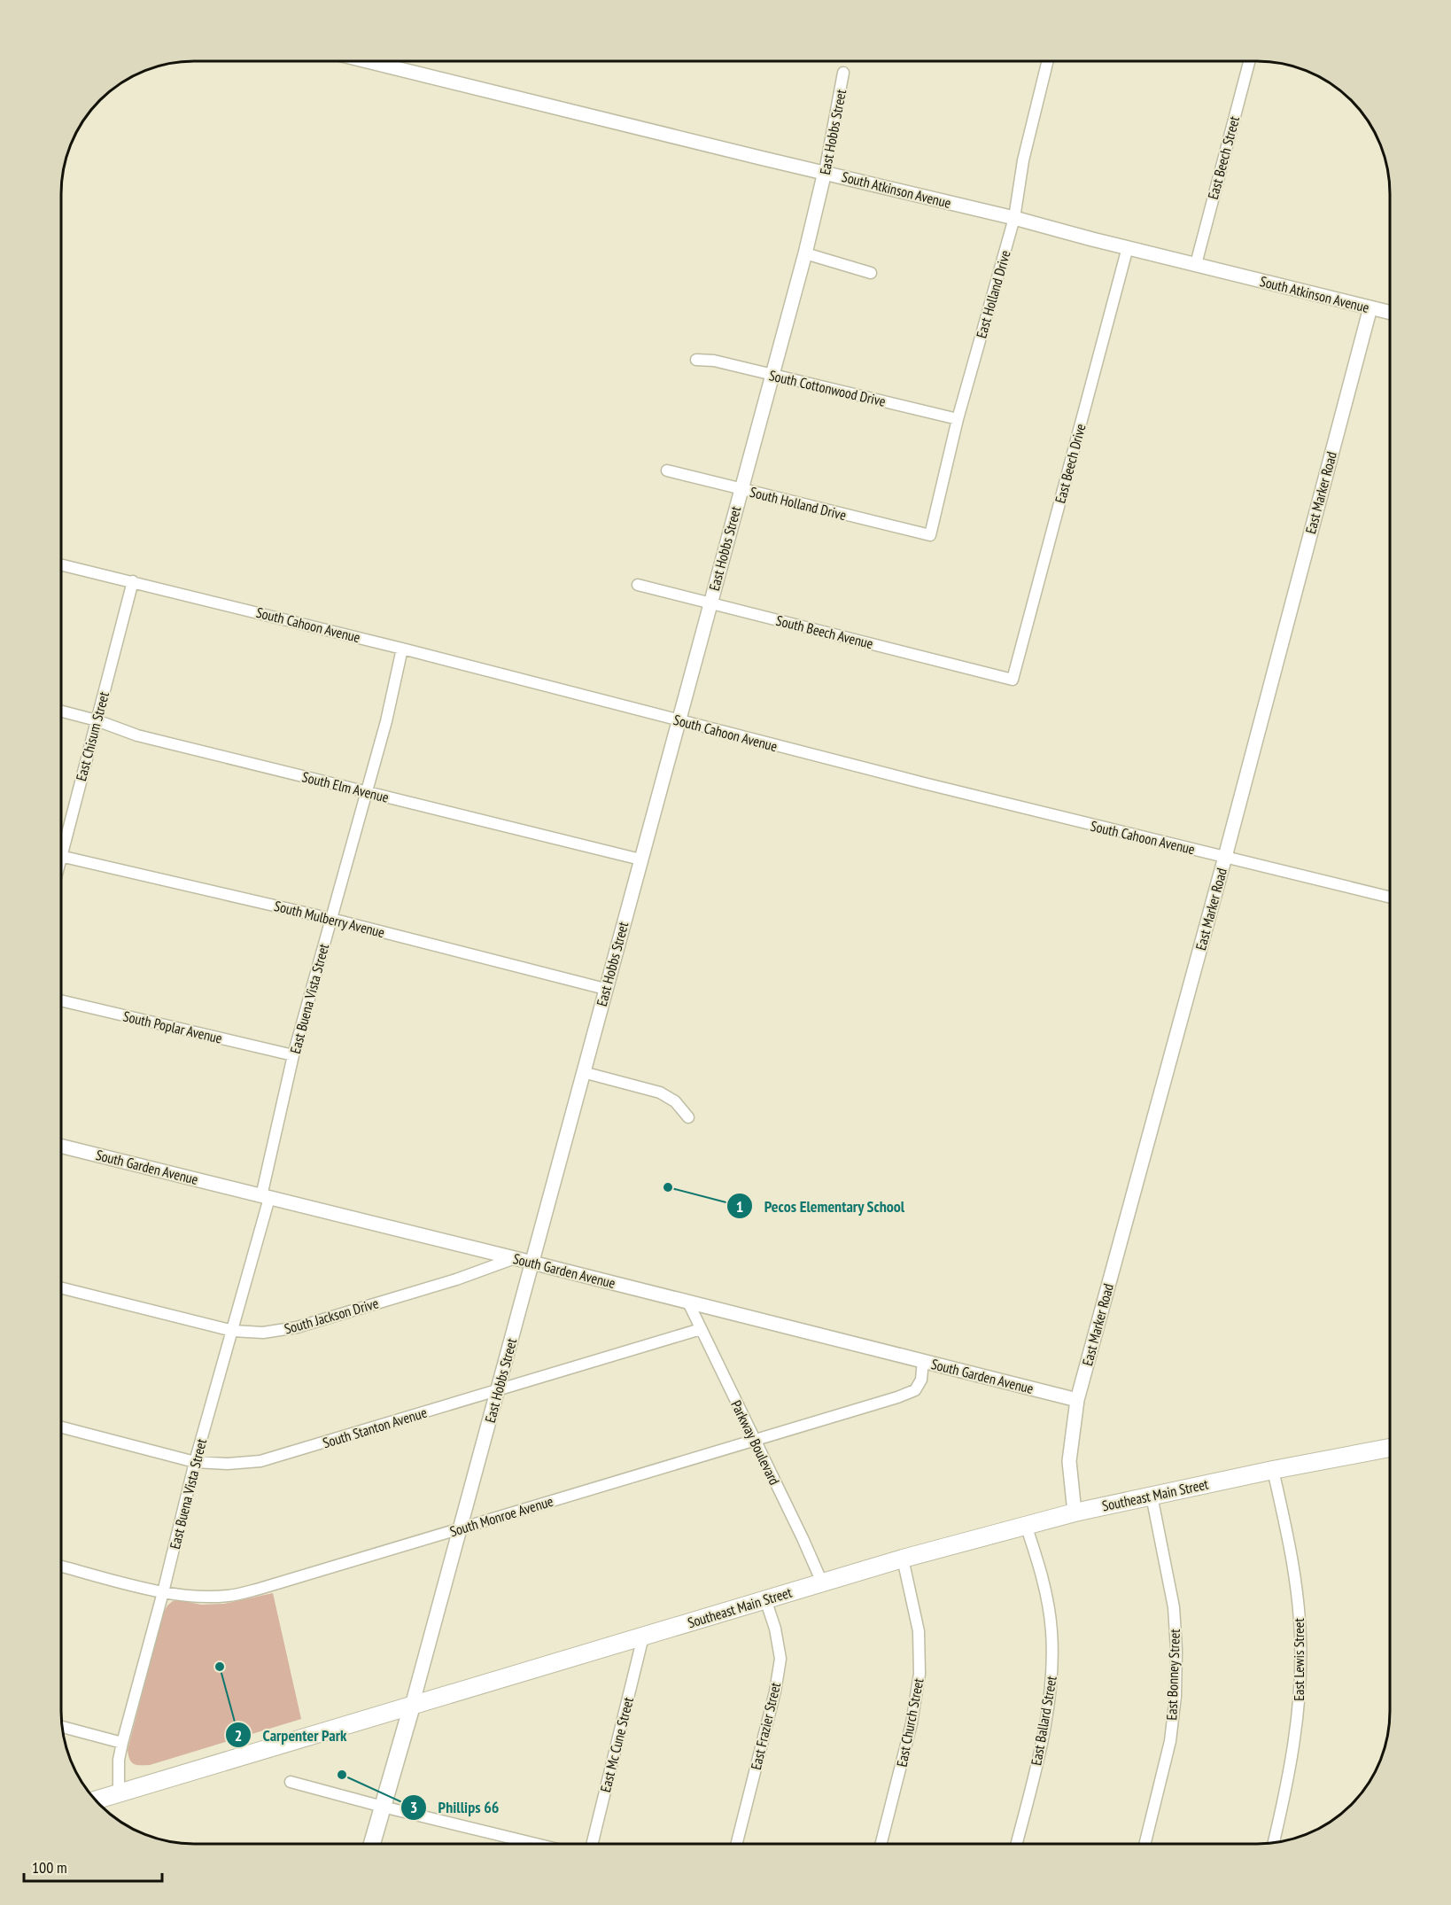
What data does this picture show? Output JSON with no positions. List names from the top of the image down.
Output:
{
  "streets": {
    "main road": ["East Hobbs Street", "Southeast Main Street"],
    "street": [
      "East Beech Street",
      "South Atkinson Avenue",
      "East Holland Drive",
      "South Cottonwood Drive",
      "East Beech Drive",
      "East Marker Road",
      "South Holland Drive",
      "South Cahoon Avenue",
      "South Beech Avenue",
      "East Chisum Street",
      "South Elm Avenue",
      "South Mulberry Avenue",
      "East Buena Vista Street",
      "South Poplar Avenue",
      "South Garden Avenue",
      "South Jackson Drive",
      "South Stanton Avenue",
      "Parkway Boulevard",
      "South Monroe Avenue",
      "East Lewis Street",
      "East Bonney Street",
      "East Ballard Street",
      "East Church Street",
      "East Frazier Street",
      "East Mc Cune Street"
    ]
  },
  "crossings": [
    ["East Hobbs Street", "South Atkinson Avenue"],
    ["East Hobbs Street", "South Cottonwood Drive"],
    ["East Hobbs Street", "South Holland Drive"],
    ["East Hobbs Street", "South Cahoon Avenue"],
    ["East Hobbs Street", "South Beech Avenue"],
    ["East Hobbs Street", "South Elm Avenue"],
    ["East Hobbs Street", "South Mulberry Avenue"],
    ["East Hobbs Street", "South Garden Avenue"],
    ["East Hobbs Street", "South Stanton Avenue"],
    ["East Hobbs Street", "Southeast Main Street"],
    ["East Hobbs Street", "South Monroe Avenue"],
    ["East Beech Street", "South Atkinson Avenue"],
    ["South Atkinson Avenue", "East Holland Drive"],
    ["South Atkinson Avenue", "East Beech Drive"],
    ["South Atkinson Avenue", "East Marker Road"],
    ["East Holland Drive", "South Cottonwood Drive"],
    ["East Holland Drive", "South Holland Drive"],
    ["East Beech Drive", "South Beech Avenue"],
    ["East Marker Road", "South Cahoon Avenue"],
    ["East Marker Road", "South Garden Avenue"],
    ["East Marker Road", "Southeast Main Street"],
    ["South Cahoon Avenue", "East Chisum Street"],
    ["South Cahoon Avenue", "East Buena Vista Street"],
    ["East Chisum Street", "South Elm Avenue"],
    ["South Elm Avenue", "East Buena Vista Street"],
    ["South Mulberry Avenue", "East Buena Vista Street"],
    ["East Buena Vista Street", "South Poplar Avenue"],
    ["East Buena Vista Street", "South Garden Avenue"],
    ["East Buena Vista Street", "South Jackson Drive"],
    ["East Buena Vista Street", "South Stanton Avenue"],
    ["East Buena Vista Street", "Southeast Main Street"],
    ["East Buena Vista Street", "South Monroe Avenue"],
    ["South Garden Avenue", "South Jackson Drive"],
    ["South Garden Avenue", "Parkway Boulevard"],
    ["South Garden Avenue", "South Monroe Avenue"],
    ["South Stanton Avenue", "Parkway Boulevard"],
    ["Parkway Boulevard", "Southeast Main Street"],
    ["Parkway Boulevard", "South Monroe Avenue"],
    ["Southeast Main Street", "East Lewis Street"],
    ["Southeast Main Street", "East Bonney Street"],
    ["Southeast Main Street", "East Ballard Street"],
    ["Southeast Main Street", "East Church Street"],
    ["Southeast Main Street", "East Frazier Street"],
    ["Southeast Main Street", "East Mc Cune Street"]
  ],
  "places": ["Pecos Elementary School", "Carpenter Park", "Phillips 66"],
  "scale_bar": "100 m"
}
